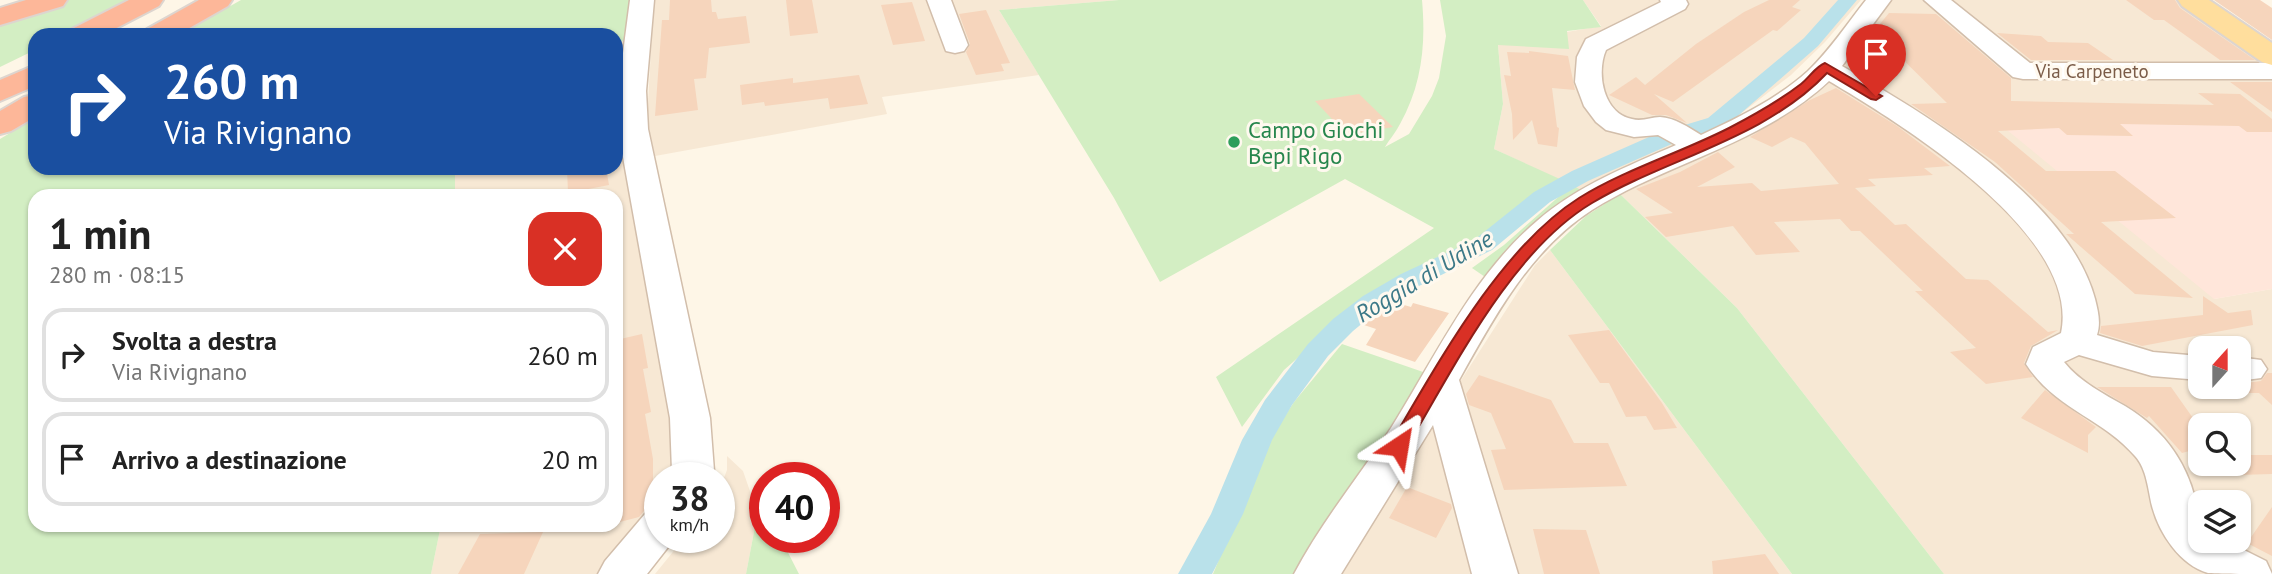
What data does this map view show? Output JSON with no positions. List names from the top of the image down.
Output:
{
  "streets": {
    "street": ["Via Carpeneto"]
  },
  "water": ["Roggia di Udine"],
  "places": ["Campo Giochi Bepi Rigo"],
  "north": "top",
  "page": {
    "turn": ["260 m", "Via Rivignano"],
    "heading": ["1 min", "280 m · 08:15"],
    "list": [
      {
        "name": "Svolta a destra",
        "note": "Via Rivignano",
        "value": "260 m"
      },
      {
        "name": "Arrivo a destinazione",
        "value": "20 m"
      }
    ],
    "speed": "38 km/h",
    "limit": "40"
  }
}
